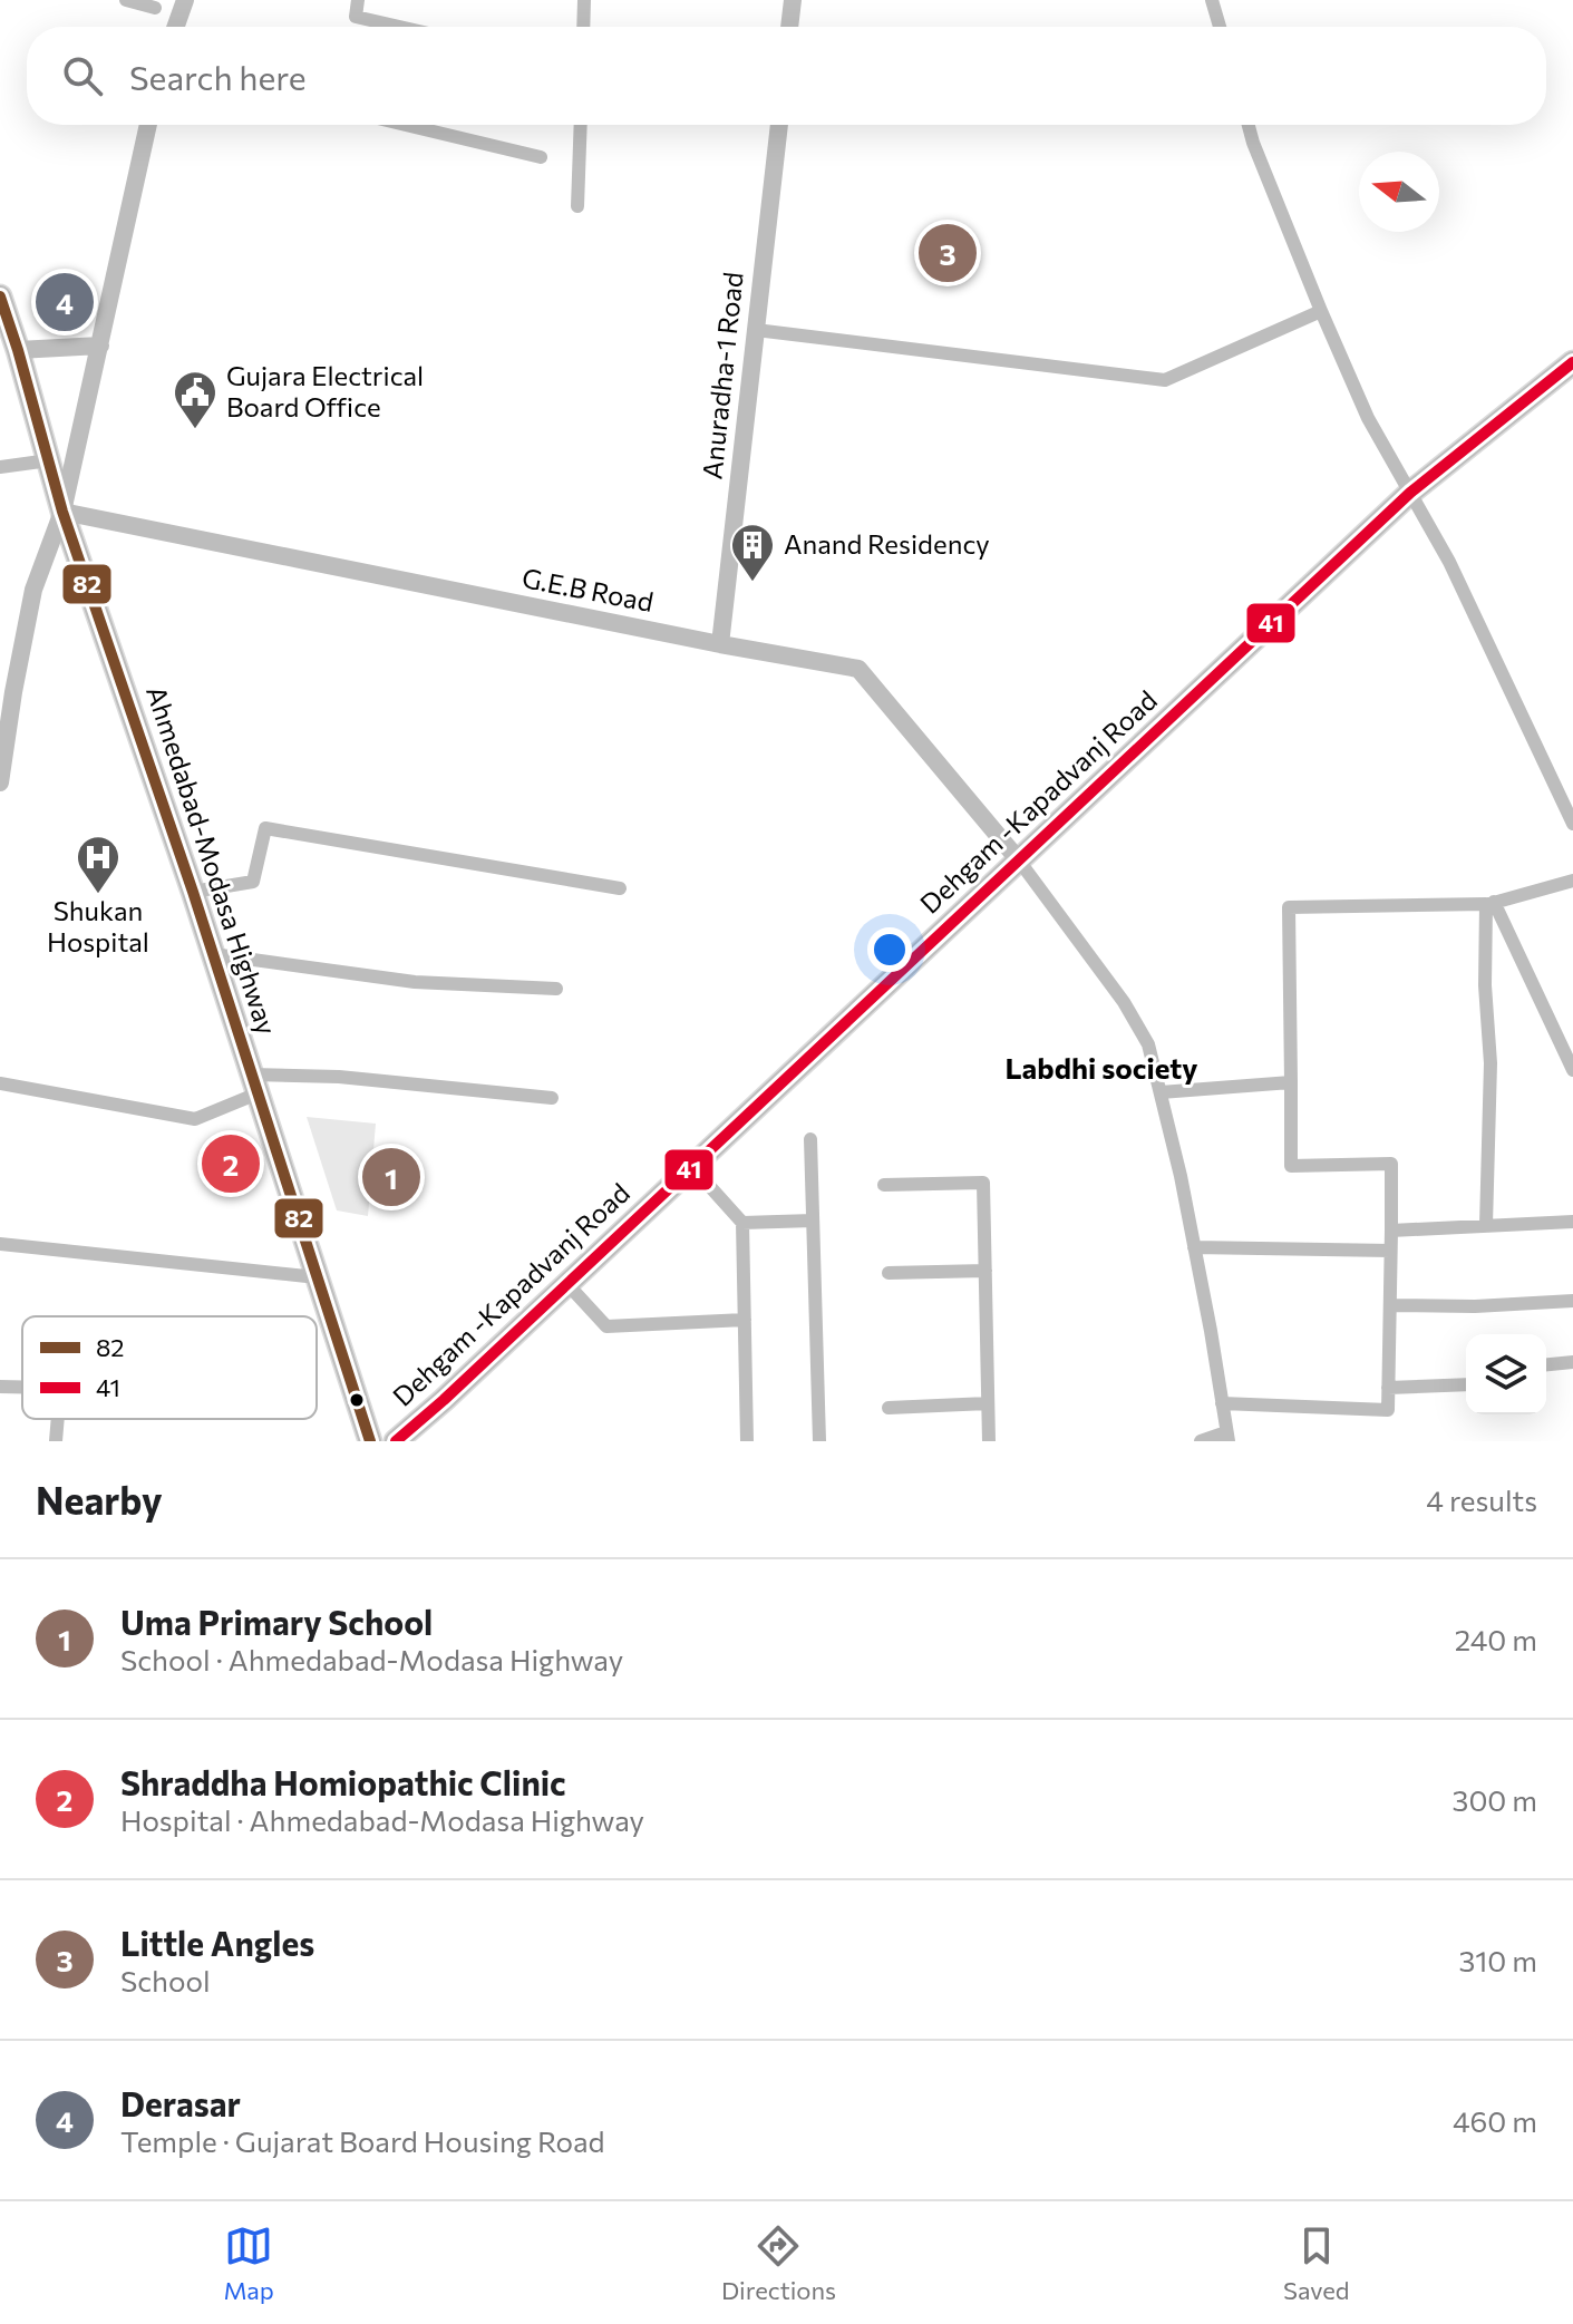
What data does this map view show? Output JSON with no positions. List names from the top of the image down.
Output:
{
  "streets": {
    "main road": ["Dehgam -Kapadvanj Road", "Ahmedabad-Modasa Highway"],
    "street": ["Anuradha-1 Road", "G.E.B Road"]
  },
  "crossings": [
    ["Anuradha-1 Road", "G.E.B Road"],
    ["G.E.B Road", "Dehgam -Kapadvanj Road"],
    ["G.E.B Road", "Ahmedabad-Modasa Highway"]
  ],
  "districts": ["Labdhi society"],
  "places": {
    "public building": ["Gujara Electrical Board Office"],
    "building": ["Anand Residency"],
    "hospital": ["Shukan Hospital"]
  },
  "lines": ["transit line 82", "transit line 41"],
  "legend": ["82", "41"],
  "north": "left",
  "page": {
    "search": "Search here",
    "pins": [
      "3",
      "4",
      "2",
      "1"
    ],
    "heading": ["Nearby", "4 results"],
    "list": [
      {
        "mark": "1",
        "name": "Uma Primary School",
        "note": "School · Ahmedabad-Modasa Highway",
        "value": "240 m"
      },
      {
        "mark": "2",
        "name": "Shraddha Homiopathic Clinic",
        "note": "Hospital · Ahmedabad-Modasa Highway",
        "value": "300 m"
      },
      {
        "mark": "3",
        "name": "Little Angles",
        "note": "School",
        "value": "310 m"
      },
      {
        "mark": "4",
        "name": "Derasar",
        "note": "Temple · Gujarat Board Housing Road",
        "value": "460 m"
      }
    ],
    "nav": ["Map", "Directions", "Saved"]
  }
}
